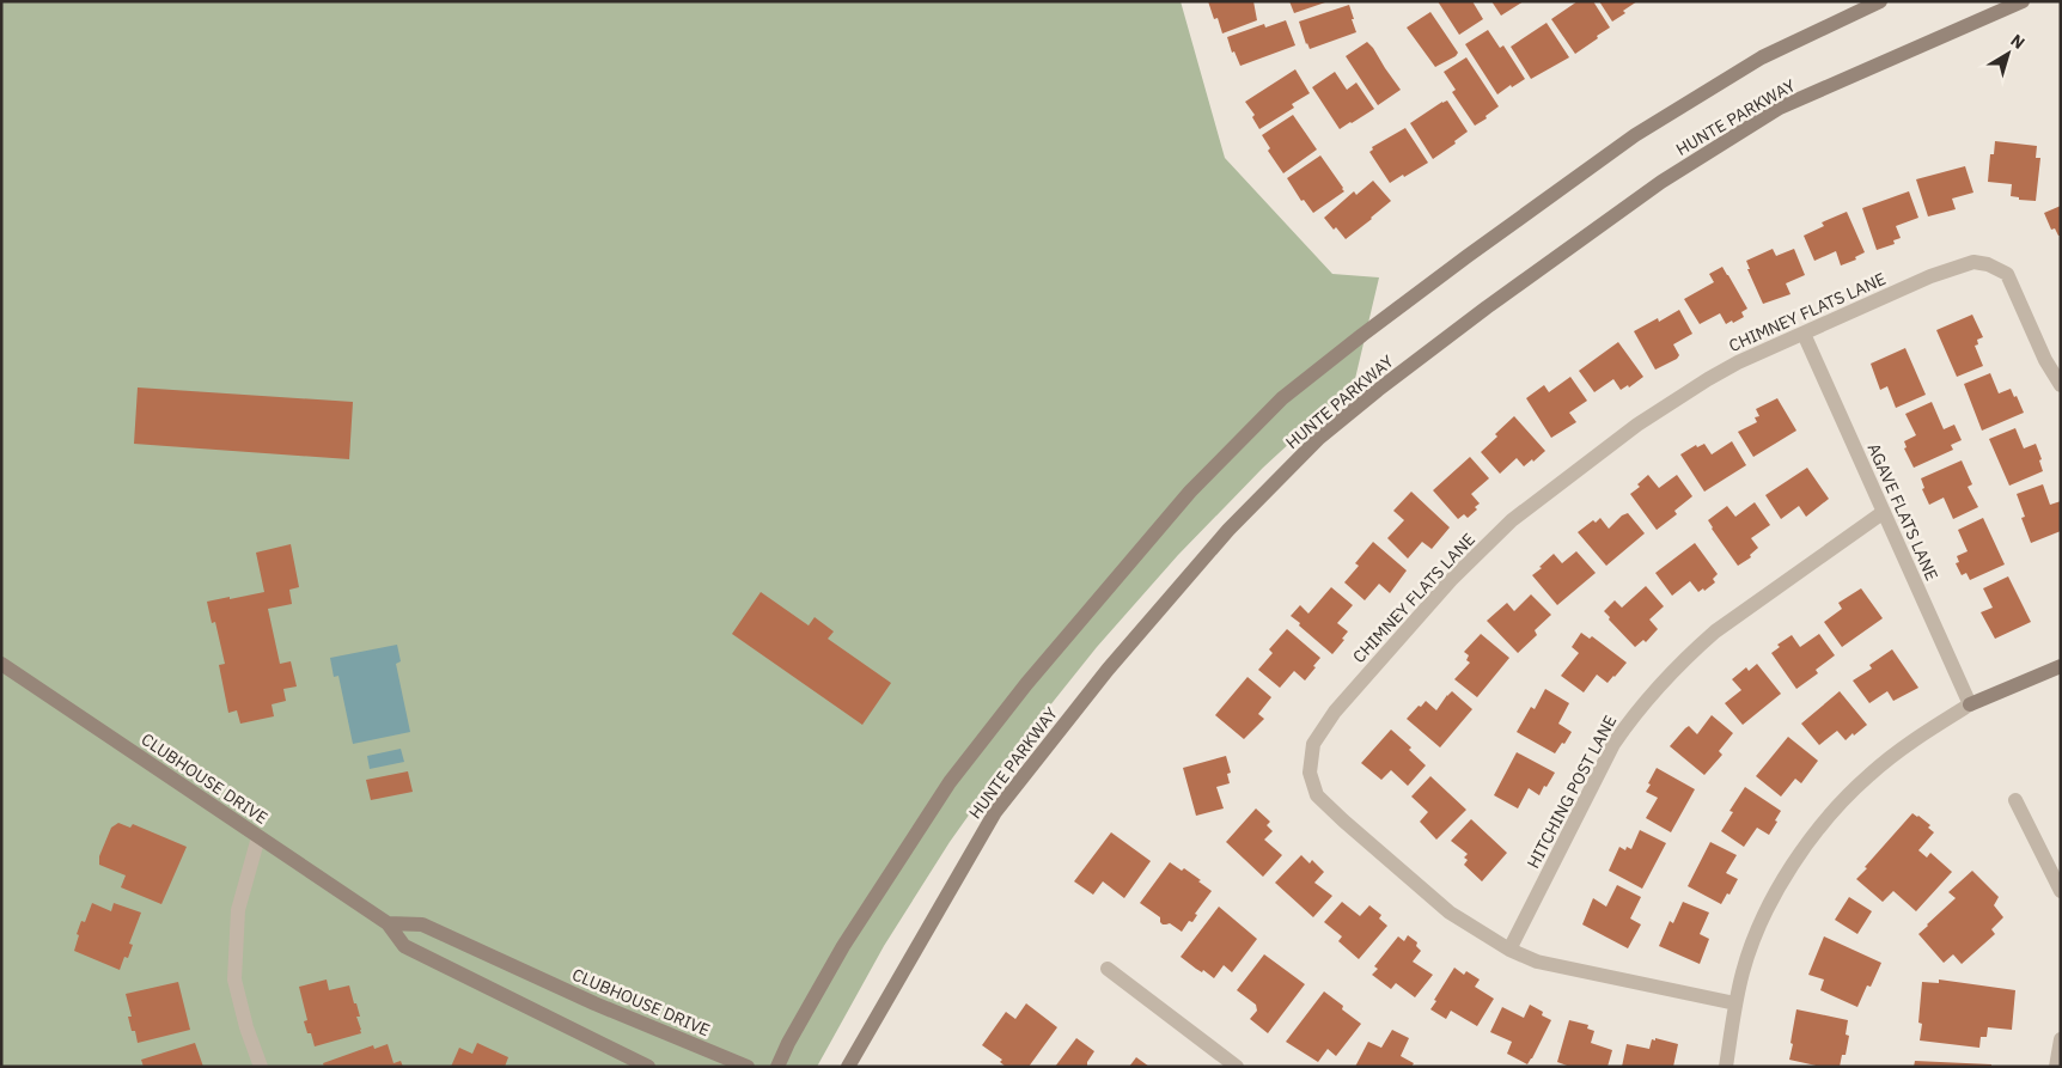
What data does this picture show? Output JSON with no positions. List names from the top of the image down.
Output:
{
  "streets": {
    "main road": ["HUNTE PARKWAY", "CLUBHOUSE DRIVE"],
    "street": ["CHIMNEY FLATS LANE", "AGAVE FLATS LANE", "HITCHING POST LANE"]
  },
  "crossings": [
    ["CHIMNEY FLATS LANE", "AGAVE FLATS LANE"],
    ["CHIMNEY FLATS LANE", "HITCHING POST LANE"],
    ["AGAVE FLATS LANE", "HITCHING POST LANE"]
  ],
  "north": "top right"
}
